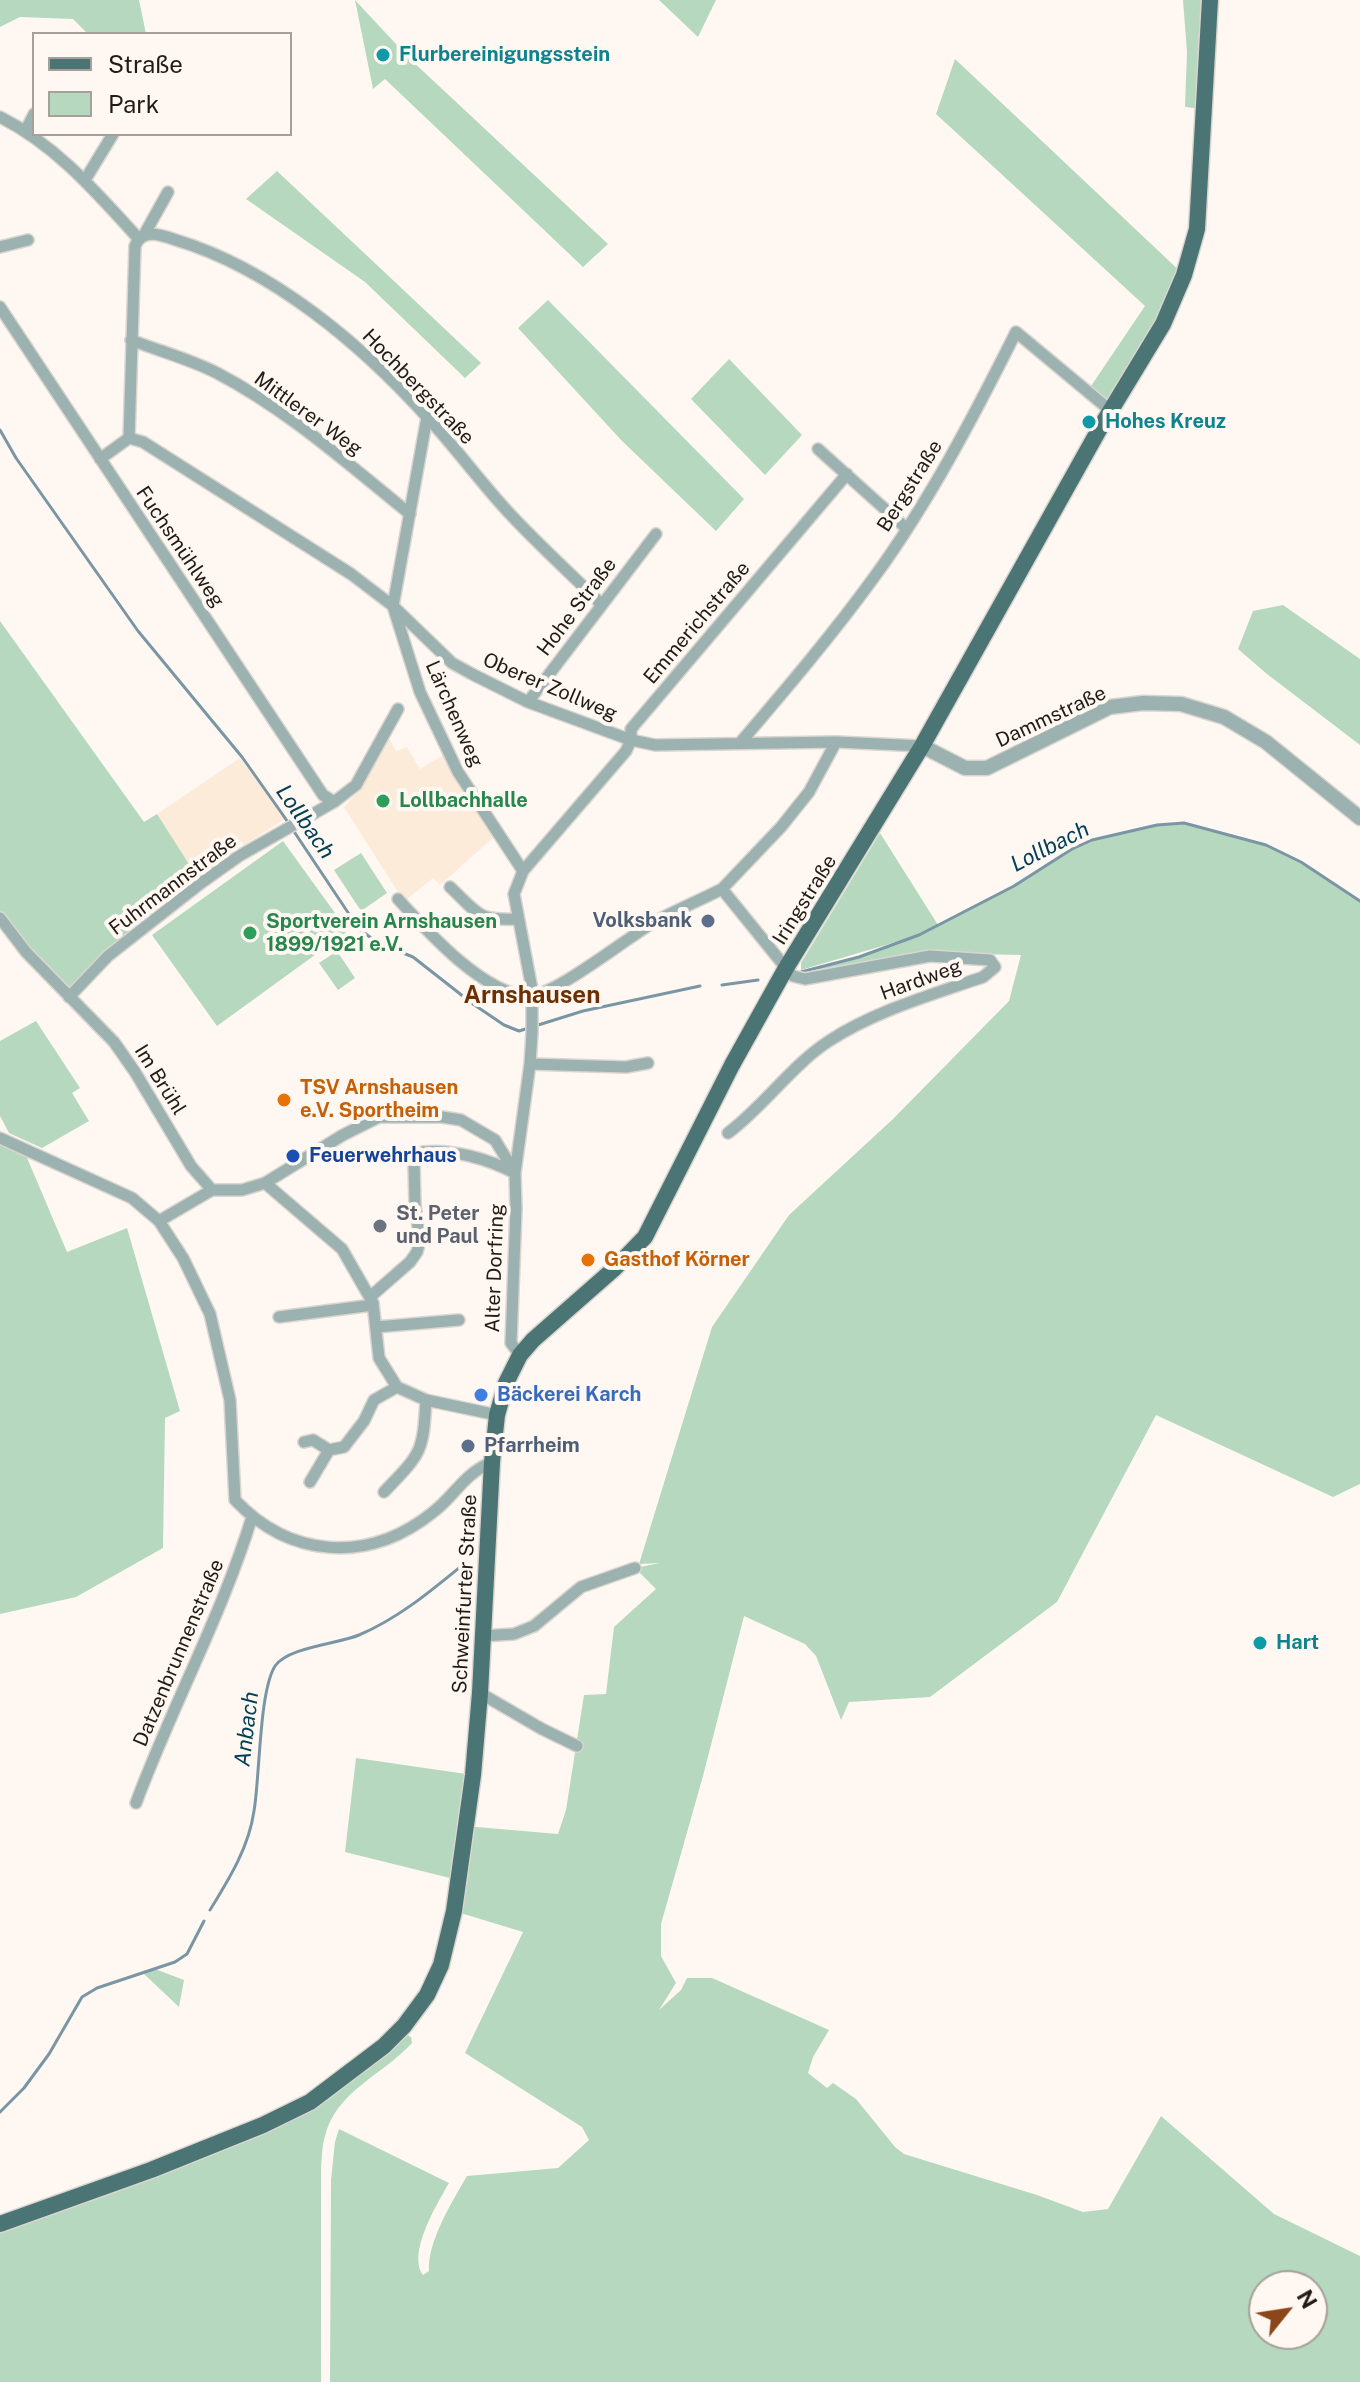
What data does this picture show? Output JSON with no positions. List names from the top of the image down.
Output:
{
  "streets": {
    "main road": ["Iringstraße", "Schweinfurter Straße"],
    "street": [
      "Hochbergstraße",
      "Mittlerer Weg",
      "Bergstraße",
      "Fuchsmühlweg",
      "Hohe Straße",
      "Emmerichstraße",
      "Oberer Zollweg",
      "Lärchenweg",
      "Dammstraße",
      "Fuhrmannstraße",
      "Hardweg",
      "Im Brühl",
      "Alter Dorfring",
      "Datzenbrunnenstraße"
    ]
  },
  "crossings": [
    ["Hochbergstraße", "Hohe Straße"],
    ["Hochbergstraße", "Lärchenweg"],
    ["Mittlerer Weg", "Lärchenweg"],
    ["Bergstraße", "Oberer Zollweg"],
    ["Bergstraße", "Iringstraße"],
    ["Fuchsmühlweg", "Fuhrmannstraße"],
    ["Hohe Straße", "Oberer Zollweg"],
    ["Emmerichstraße", "Oberer Zollweg"],
    ["Emmerichstraße", "Lärchenweg"],
    ["Oberer Zollweg", "Lärchenweg"],
    ["Oberer Zollweg", "Dammstraße"],
    ["Oberer Zollweg", "Iringstraße"],
    ["Dammstraße", "Iringstraße"],
    ["Fuhrmannstraße", "Im Brühl"],
    ["Iringstraße", "Hardweg"],
    ["Iringstraße", "Alter Dorfring"],
    ["Iringstraße", "Schweinfurter Straße"]
  ],
  "districts": ["Arnshausen"],
  "water": ["Lollbach", "Anbach"],
  "places": [
    "Flurbereinigungsstein",
    "Hohes Kreuz",
    "Lollbachhalle",
    "Volksbank",
    "Sportverein Arnshausen 1899/1921 e.V.",
    "TSV Arnshausen e.V. Sportheim",
    "Feuerwehrhaus",
    "St. Peter und Paul",
    "Gasthof Körner",
    "Bäckerei Karch",
    "Pfarrheim",
    "Hart"
  ],
  "legend": ["Straße", "Park"],
  "north": "top right"
}
